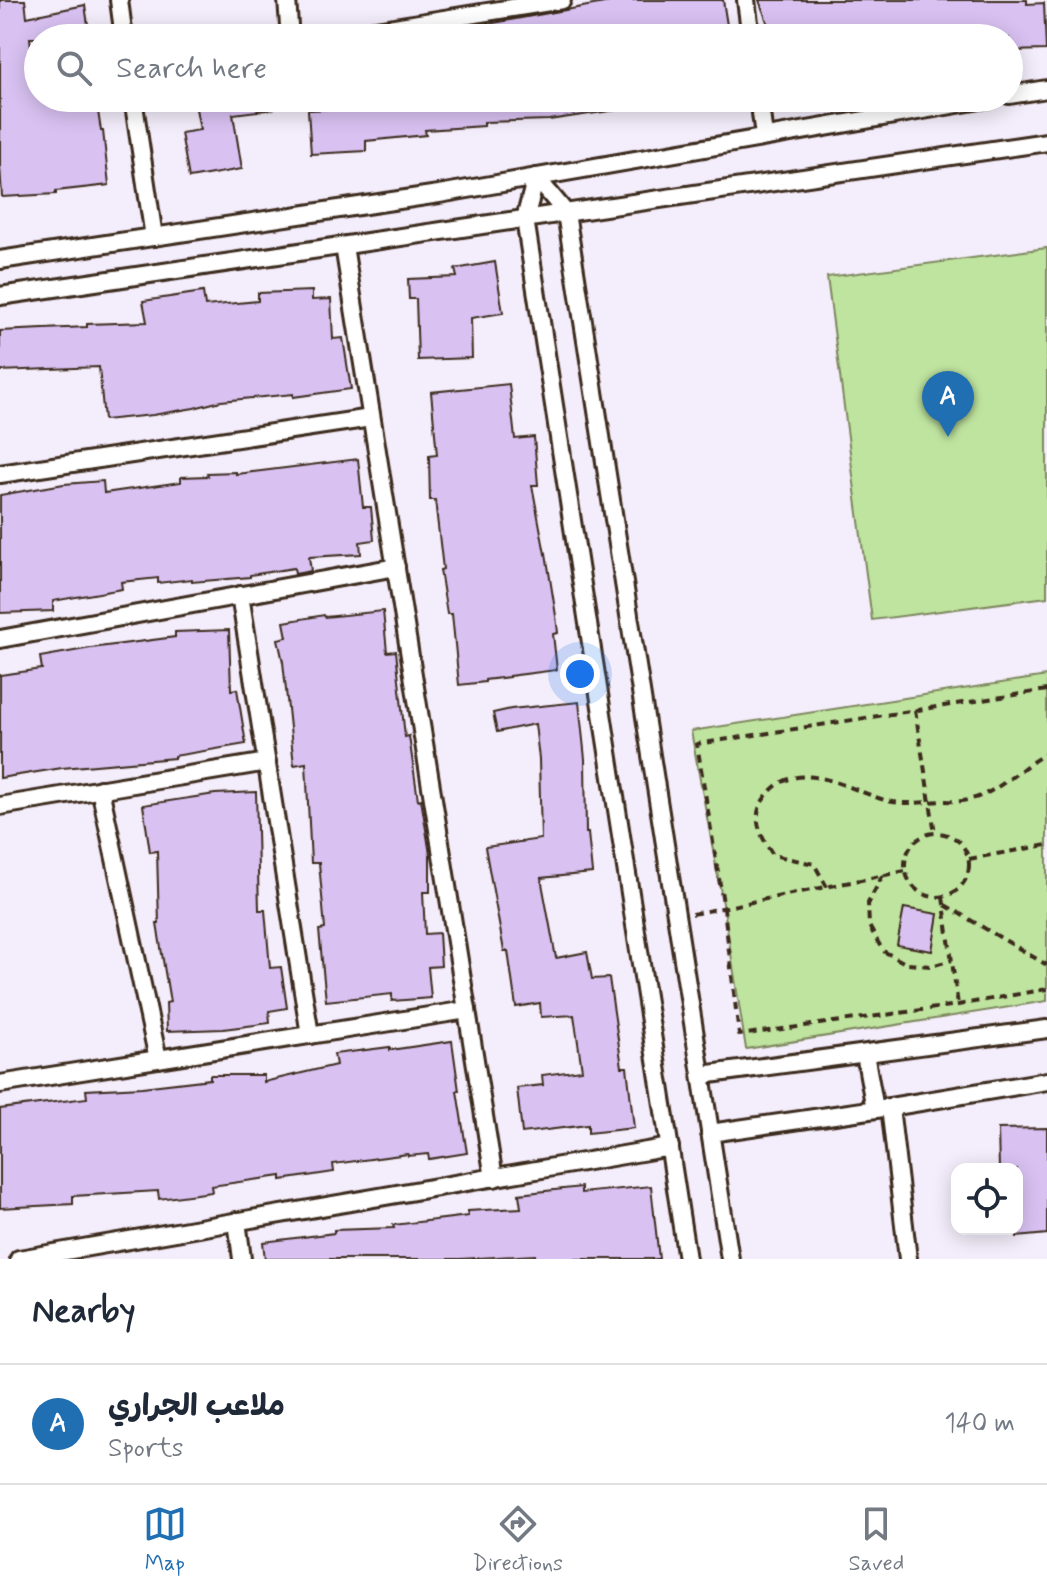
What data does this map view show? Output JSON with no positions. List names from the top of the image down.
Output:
{
  "page": {
    "search": "Search here",
    "pins": "A",
    "heading": "Nearby",
    "list": [
      {
        "mark": "A",
        "name": "ملاعب الجراري",
        "note": "Sports",
        "value": "140 m"
      }
    ],
    "nav": ["Map", "Directions", "Saved"]
  }
}
